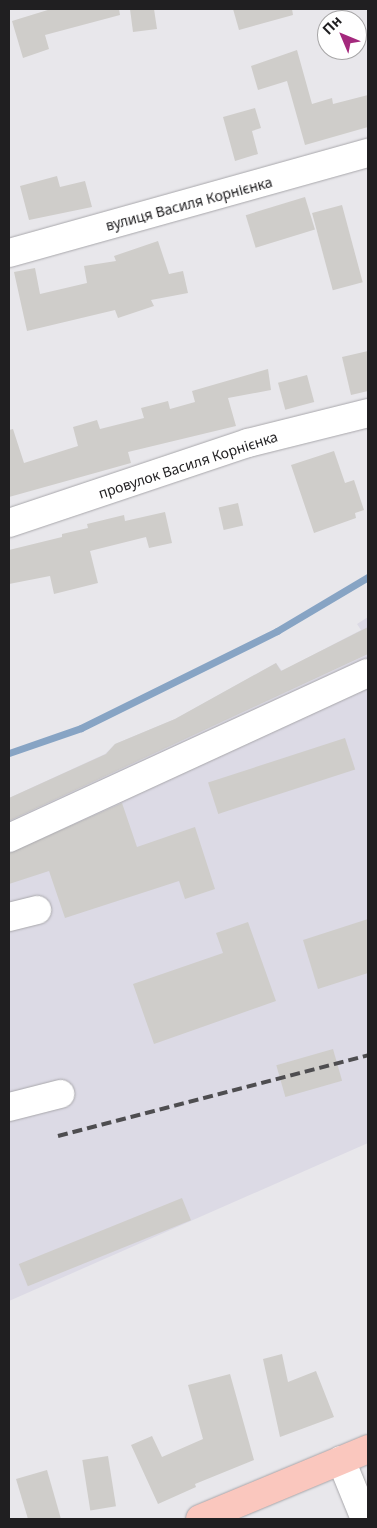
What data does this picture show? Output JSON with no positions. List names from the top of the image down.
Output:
{
  "streets": {
    "street": ["вулиця Василя Корнієнка", "провулок Василя Корнієнка"]
  },
  "north": "top left"
}
